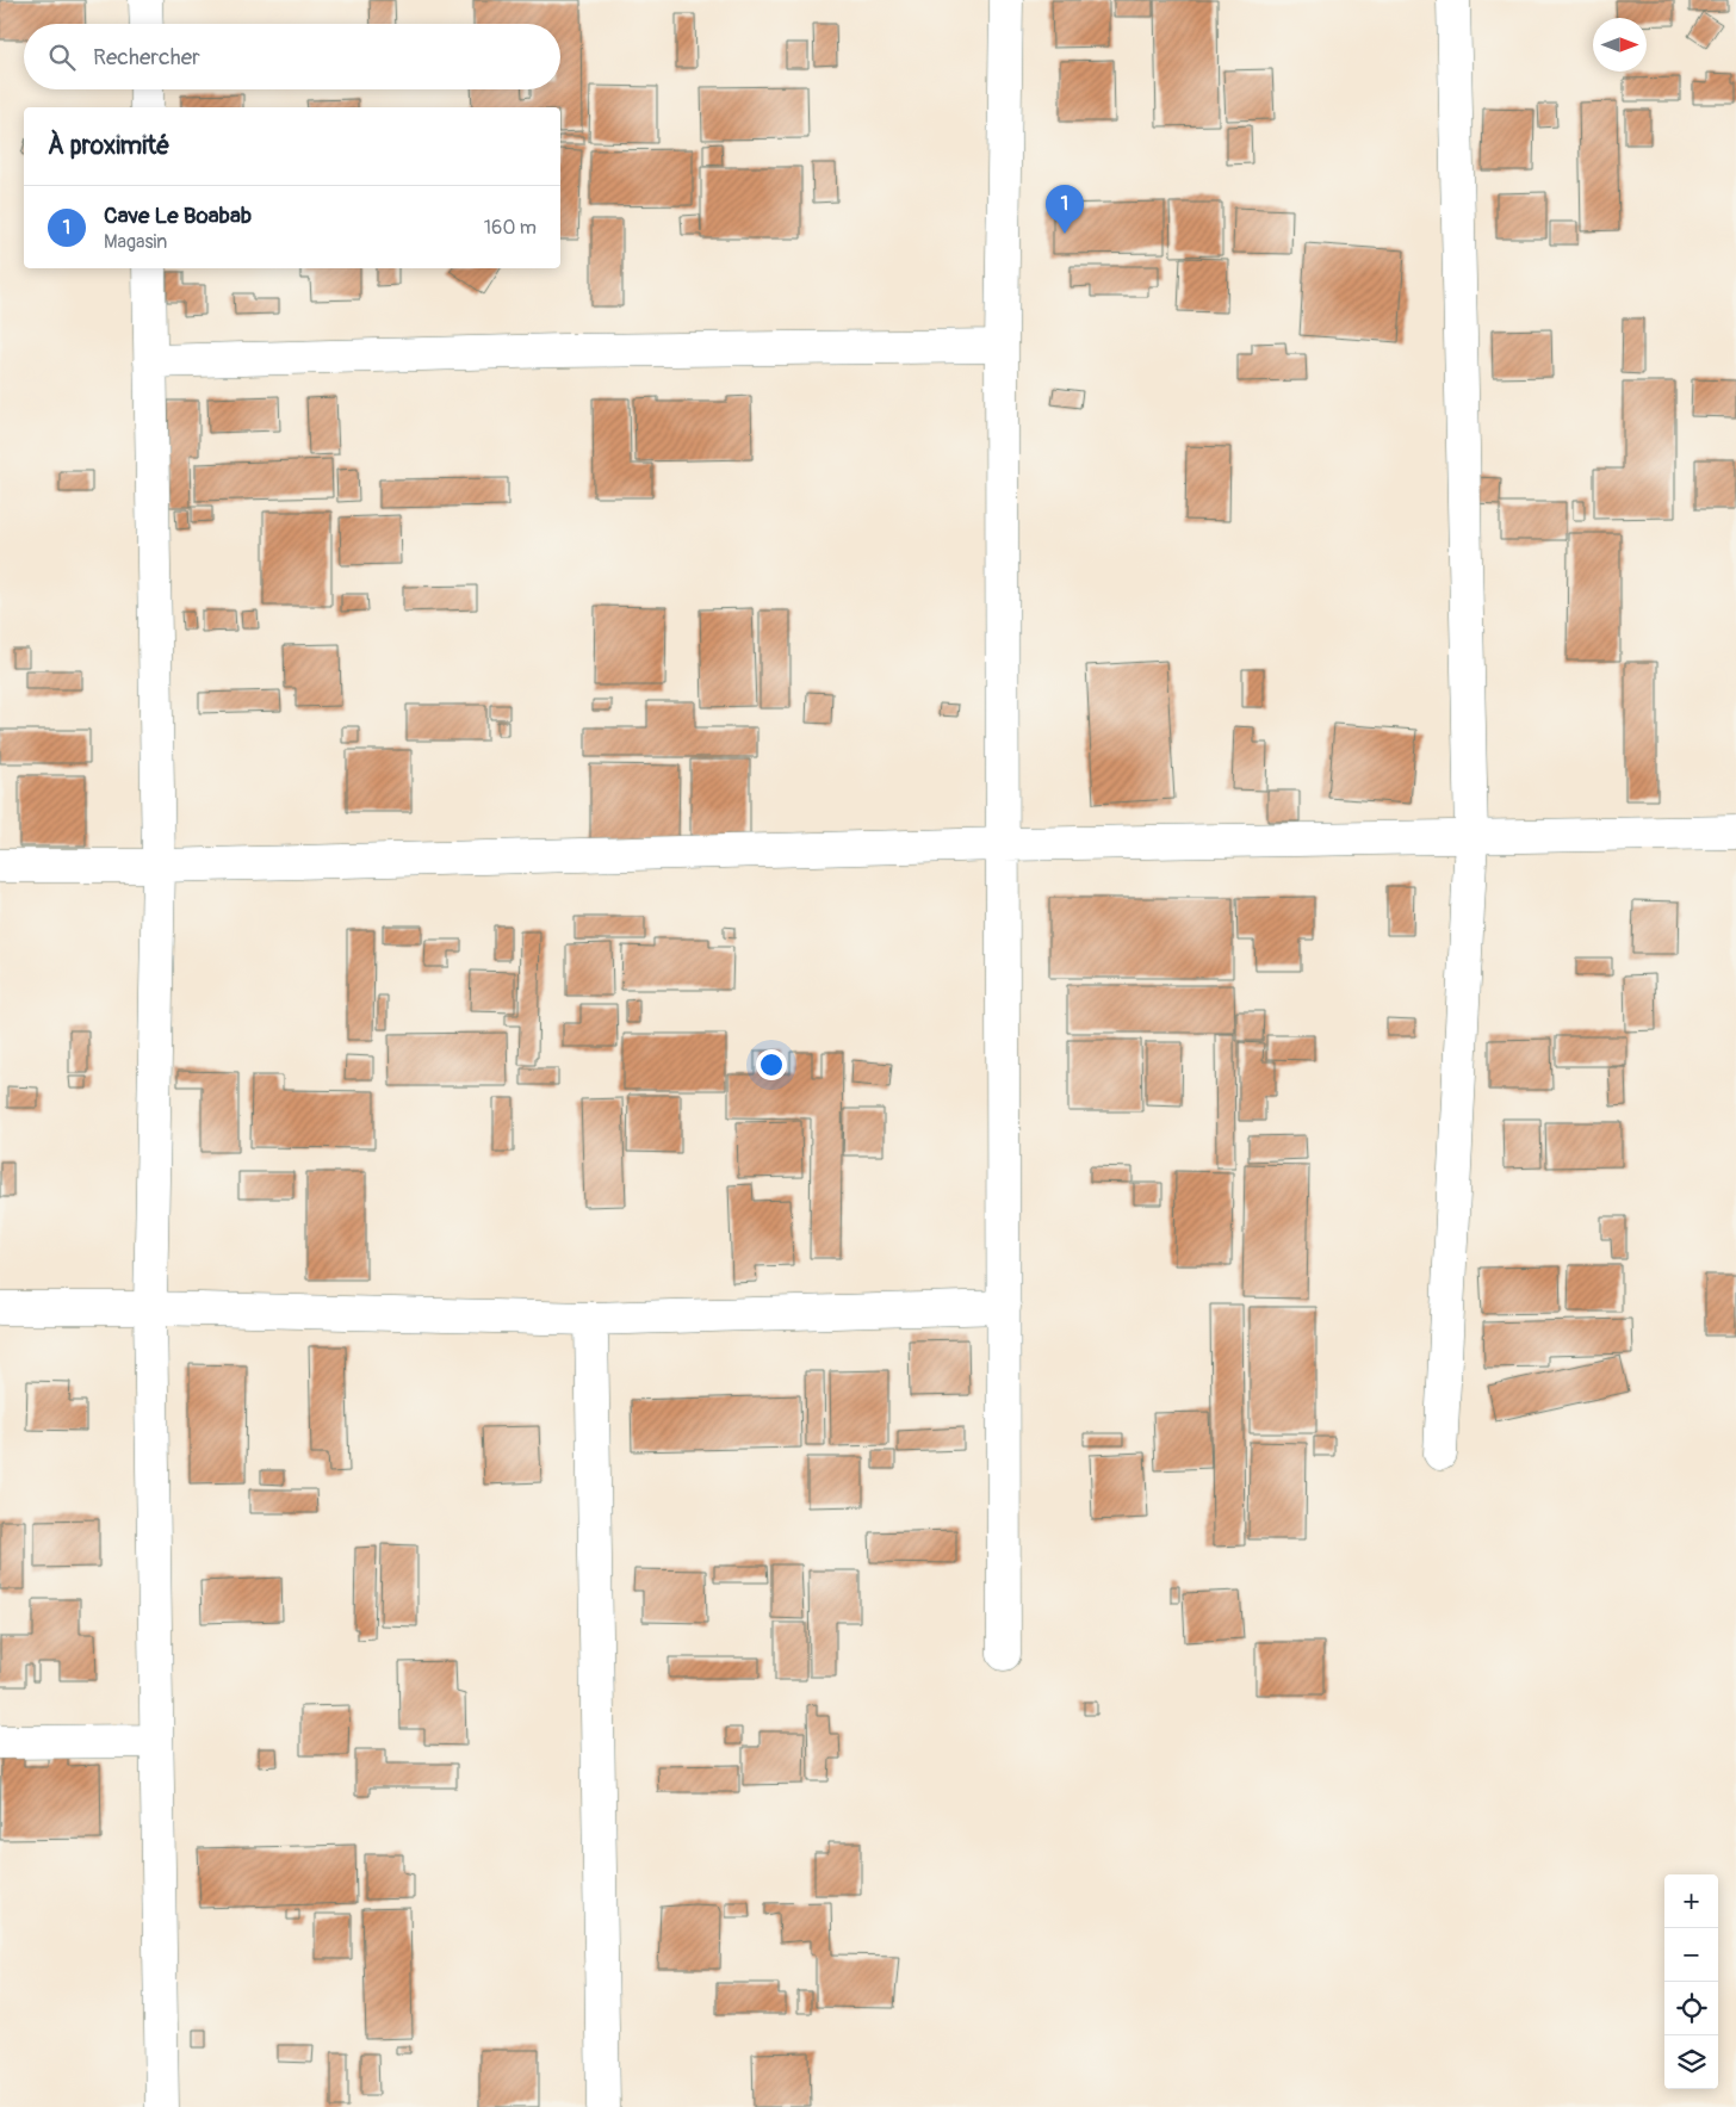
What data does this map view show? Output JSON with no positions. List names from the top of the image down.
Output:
{
  "north": "right",
  "page": {
    "search": "Rechercher",
    "heading": "À proximité",
    "pins": "1",
    "list": [
      {
        "mark": "1",
        "name": "Cave Le Boabab",
        "note": "Magasin",
        "value": "160 m"
      }
    ],
    "map_buttons": ["+", "−"]
  }
}
